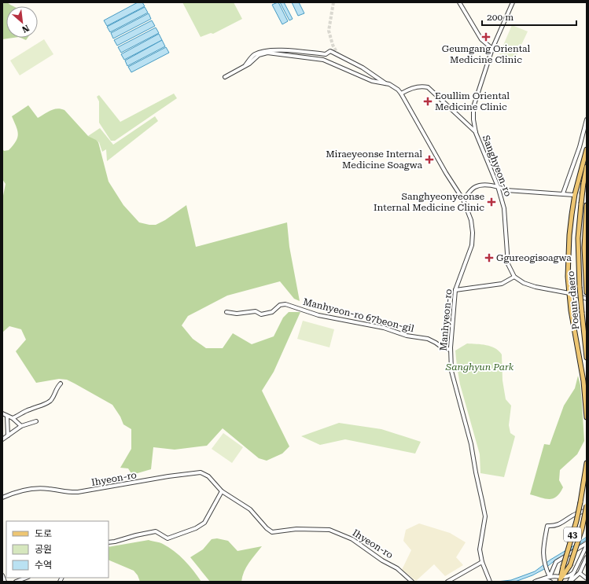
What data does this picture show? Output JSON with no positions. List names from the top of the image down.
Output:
{
  "streets": {
    "main road": ["Poeun-daero", "43"],
    "street": [
      "Sanghyeon-ro",
      "Manhyeon-ro 67beon-gil",
      "Manhyeon-ro",
      "Ihyeon-ro"
    ]
  },
  "crossings": [
    ["Manhyeon-ro 67beon-gil", "Manhyeon-ro"]
  ],
  "parks": ["Sanghyun Park"],
  "places": {
    "health": [
      "Geumgang Oriental Medicine Clinic",
      "Eoullim Oriental Medicine Clinic",
      "Miraeyeonse Internal Medicine Soagwa",
      "Sanghyeonyeonse Internal Medicine Clinic",
      "Ggureogisoagwa"
    ]
  },
  "legend": ["도로", "공원", "수역"],
  "scale_bar": "200 m",
  "north": "bottom right"
}
